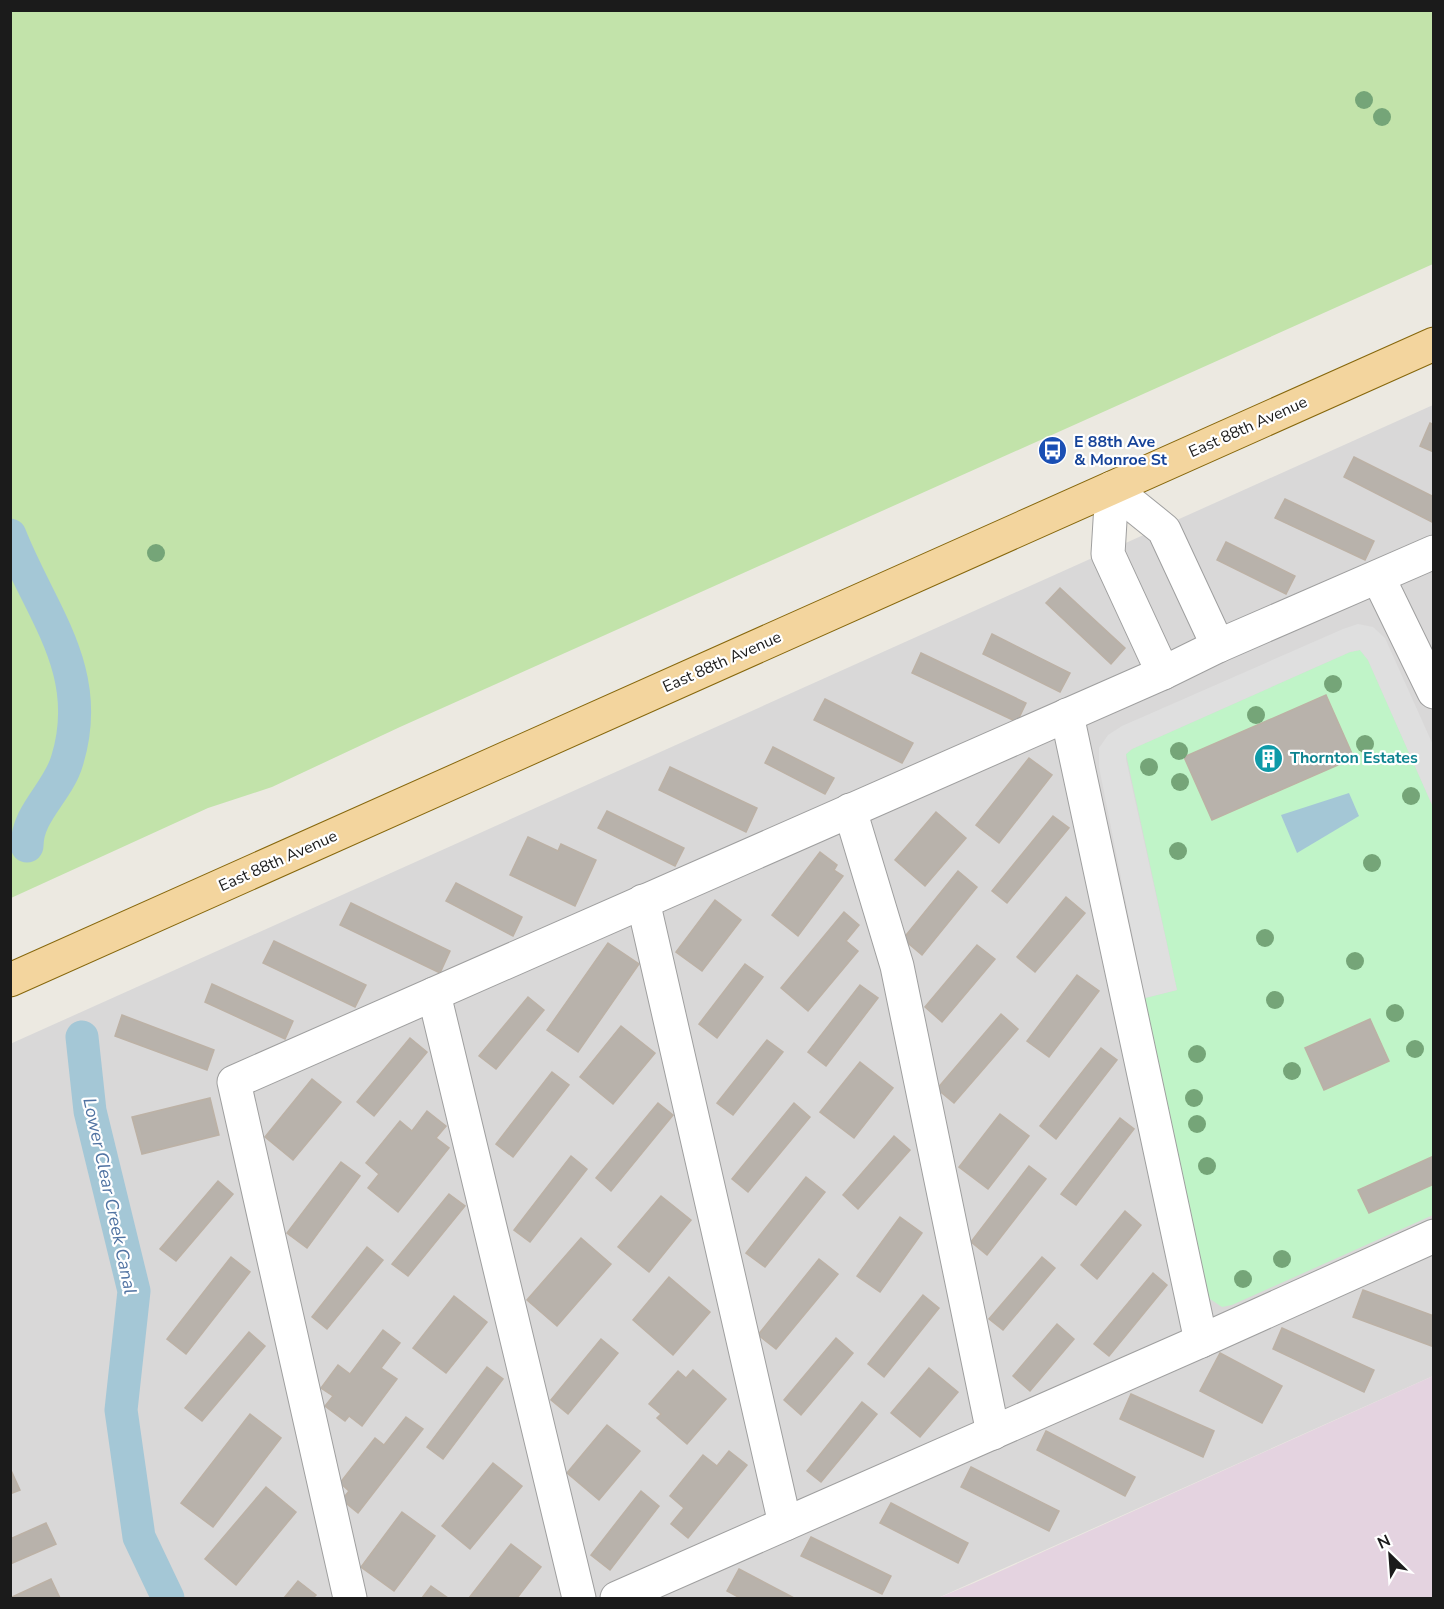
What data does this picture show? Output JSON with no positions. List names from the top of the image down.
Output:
{
  "streets": {
    "main road": ["East 88th Avenue"]
  },
  "water": ["Lower Clear Creek Canal"],
  "places": {
    "bus stop": ["E 88th Ave & Monroe St"],
    "building": ["Thornton Estates"]
  },
  "north": "top left"
}
